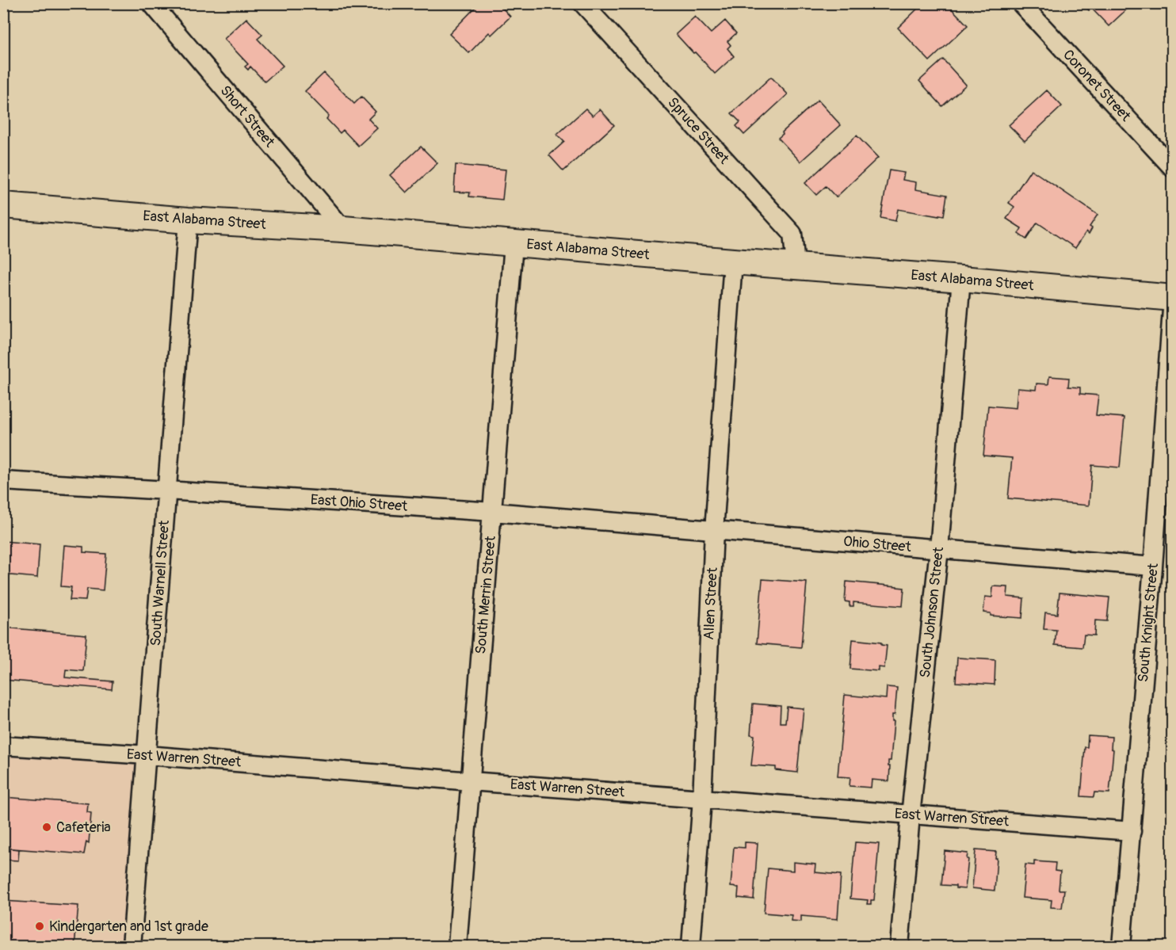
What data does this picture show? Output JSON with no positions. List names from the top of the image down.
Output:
{
  "streets": {
    "street": [
      "Coronet Street",
      "Short Street",
      "Spruce Street",
      "East Alabama Street",
      "East Ohio Street",
      "Ohio Street",
      "South Warnell Street",
      "South Merrin Street",
      "Allen Street",
      "South Johnson Street",
      "South Knight Street",
      "East Warren Street"
    ]
  },
  "crossings": [
    ["Short Street", "East Alabama Street"],
    ["Spruce Street", "East Alabama Street"],
    ["East Alabama Street", "South Warnell Street"],
    ["East Alabama Street", "South Merrin Street"],
    ["East Alabama Street", "Allen Street"],
    ["East Alabama Street", "South Johnson Street"],
    ["East Alabama Street", "South Knight Street"],
    ["East Ohio Street", "Ohio Street"],
    ["East Ohio Street", "South Warnell Street"],
    ["East Ohio Street", "South Merrin Street"],
    ["East Ohio Street", "Allen Street"],
    ["Ohio Street", "Allen Street"],
    ["Ohio Street", "South Johnson Street"],
    ["Ohio Street", "South Knight Street"],
    ["South Warnell Street", "East Warren Street"],
    ["South Merrin Street", "East Warren Street"],
    ["Allen Street", "East Warren Street"],
    ["South Johnson Street", "East Warren Street"],
    ["South Knight Street", "East Warren Street"]
  ],
  "places": ["Cafeteria", "Kindergarten and 1st grade"]
}
